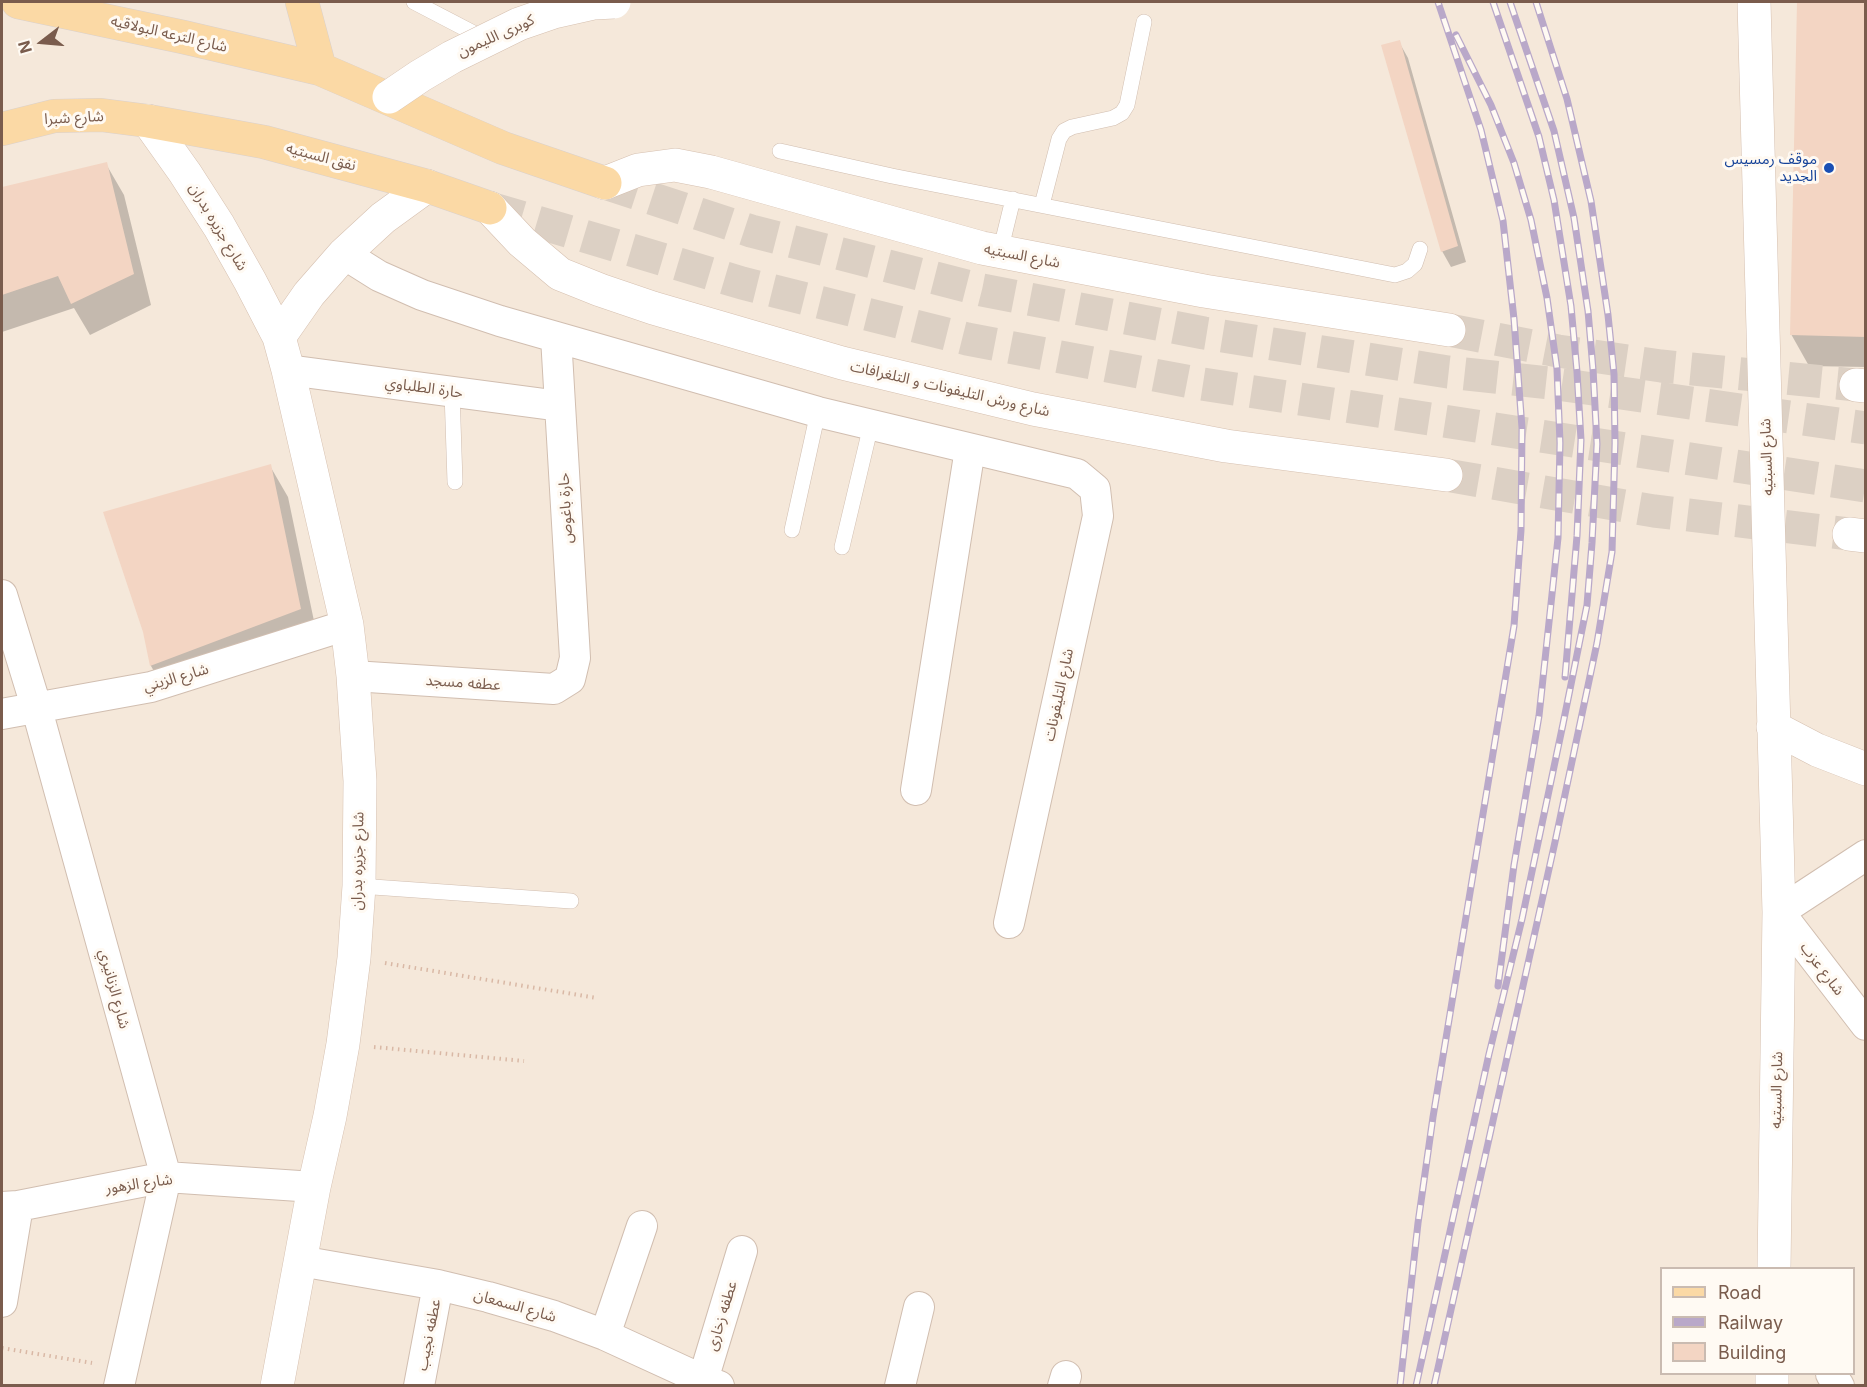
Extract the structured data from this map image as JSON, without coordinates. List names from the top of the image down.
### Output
{
  "streets": {
    "main road": ["شارع الترعه البولاقيه", "شارع شبرا", "نفق السبتيه"],
    "street": [
      "كوبرى الليمون",
      "شارع جزيره بدران",
      "شارع السبتيه",
      "حارة الطلباوي",
      "شارع ورش التليفونات و التلغرافات",
      "حارة باغوص",
      "شارع الزيني",
      "عطفه مسجد",
      "شارع التليفونات",
      "شارع عزب",
      "شارع الزنانيري",
      "شارع الزهور",
      "شارع السمعان",
      "عطفه زخارى",
      "عطفه نجيب"
    ]
  },
  "crossings": [
    ["شارع شبرا", "نفق السبتيه"],
    ["شارع شبرا", "شارع جزيره بدران"],
    ["نفق السبتيه", "شارع جزيره بدران"],
    ["نفق السبتيه", "شارع ورش التليفونات و التلغرافات"],
    ["شارع جزيره بدران", "حارة الطلباوي"],
    ["شارع جزيره بدران", "شارع الزيني"],
    ["شارع جزيره بدران", "عطفه مسجد"],
    ["شارع جزيره بدران", "شارع الزهور"],
    ["شارع جزيره بدران", "شارع السمعان"],
    ["شارع السبتيه", "شارع عزب"],
    ["حارة الطلباوي", "حارة باغوص"],
    ["حارة باغوص", "عطفه مسجد"],
    ["شارع الزيني", "شارع الزنانيري"],
    ["شارع الزنانيري", "شارع الزهور"],
    ["شارع السمعان", "عطفه زخارى"],
    ["شارع السمعان", "عطفه نجيب"]
  ],
  "places": ["موقف رمسيس الجديد"],
  "legend": ["Road", "Railway", "Building"],
  "north": "left"
}
